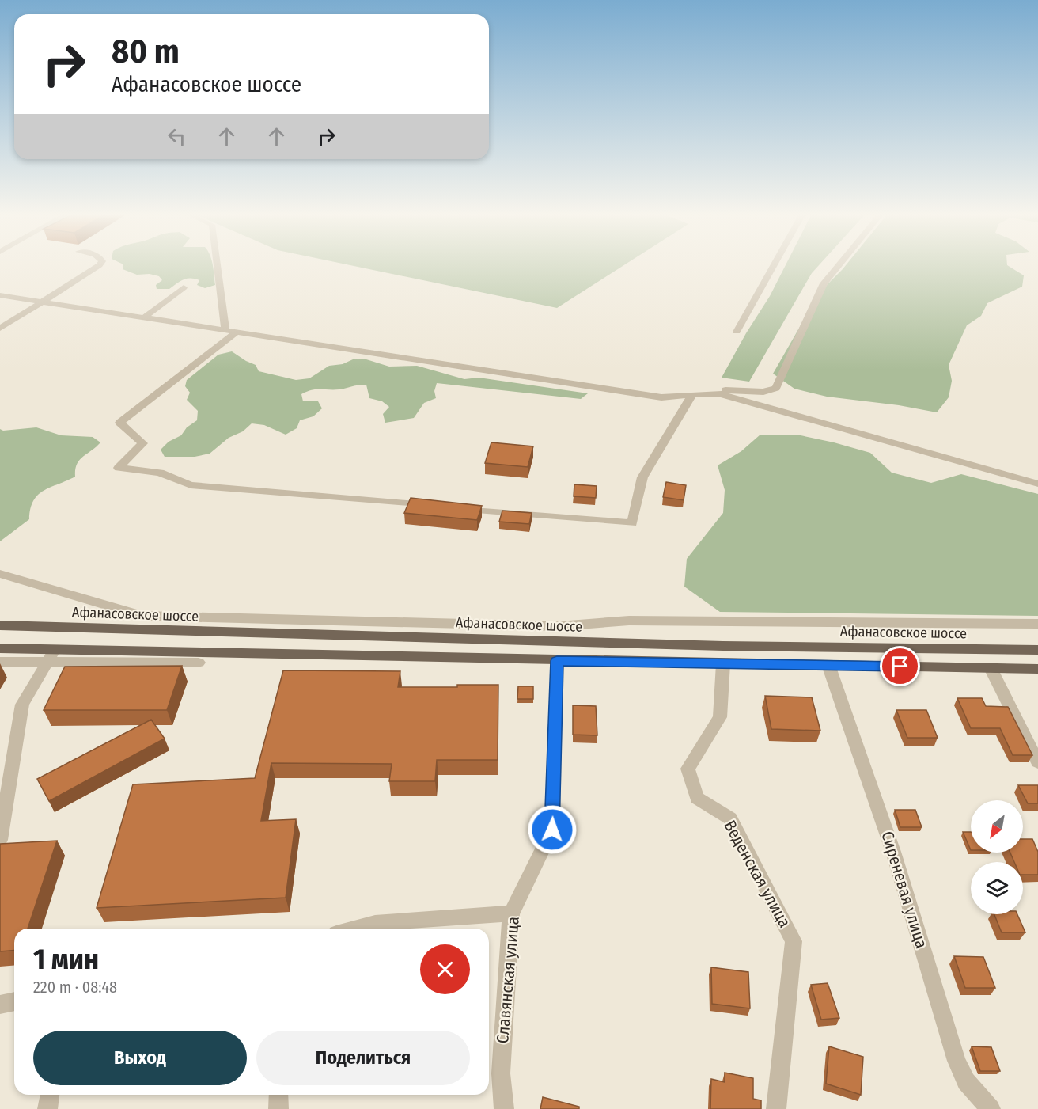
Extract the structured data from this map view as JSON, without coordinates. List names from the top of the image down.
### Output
{
  "streets": {
    "main road": ["Афанасовское шоссе"],
    "street": ["Веденская улица", "Сиреневая улица", "Славянская улица"]
  },
  "north": "bottom left",
  "page": {
    "turn": ["80 m", "Афанасовское шоссе"],
    "heading": ["1 мин", "220 m · 08:48"],
    "buttons": ["Выход", "Поделиться"]
  }
}
